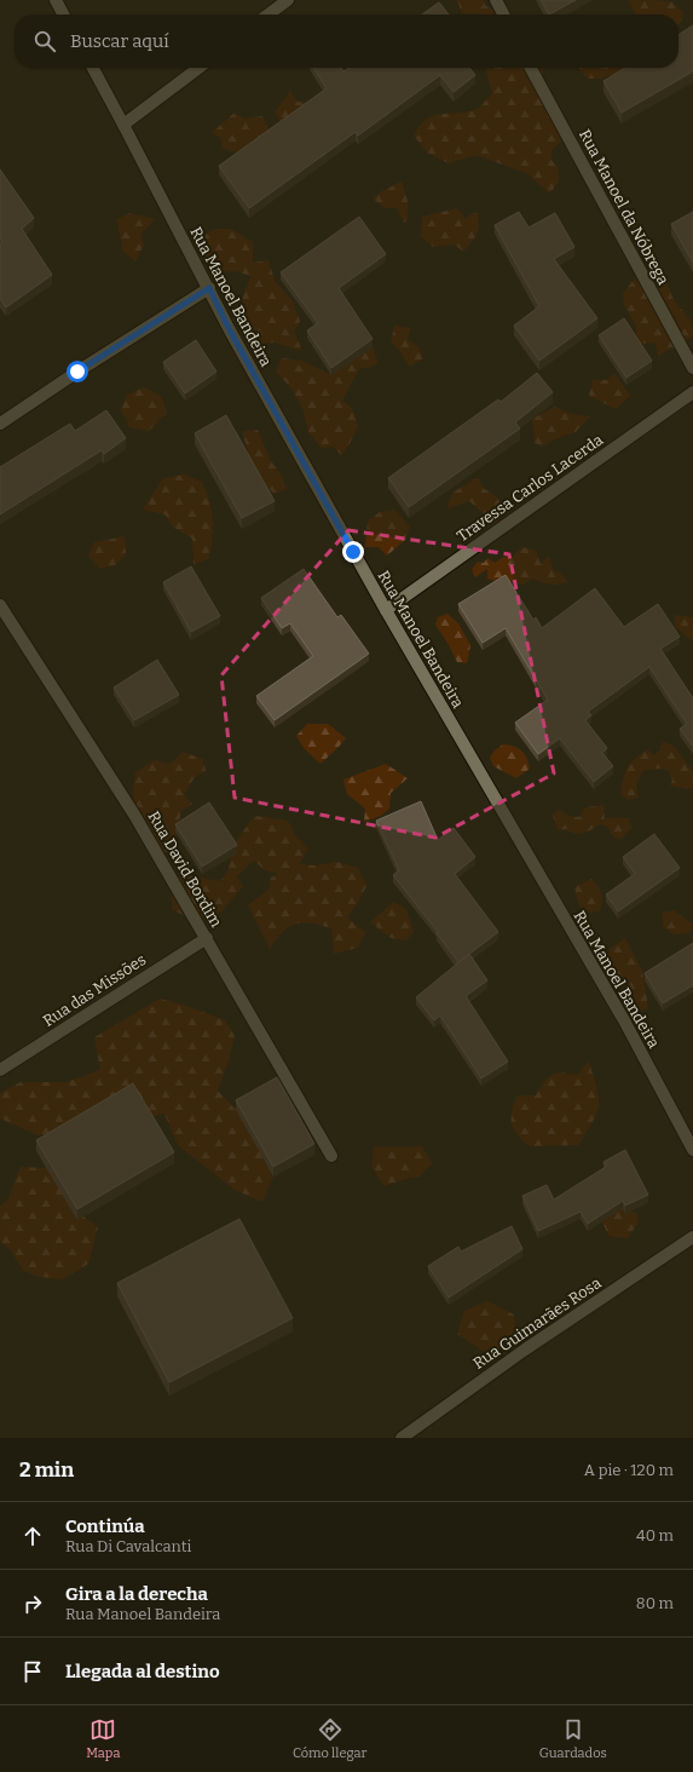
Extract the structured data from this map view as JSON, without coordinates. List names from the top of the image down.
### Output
{
  "streets": {
    "street": [
      "Rua Manoel da Nóbrega",
      "Rua Manoel Bandeira",
      "Travessa Carlos Lacerda",
      "Rua David Bordim",
      "Rua das Missões",
      "Rua Guimarães Rosa"
    ]
  },
  "crossings": [
    ["Rua Manoel Bandeira", "Travessa Carlos Lacerda"],
    ["Rua David Bordim", "Rua das Missões"]
  ],
  "page": {
    "search": "Buscar aquí",
    "heading": ["2 min", "A pie · 120 m"],
    "list": [
      ["Continúa", "Rua Di Cavalcanti", "40 m"],
      ["Gira a la derecha", "Rua Manoel Bandeira", "80 m"],
      "Llegada al destino"
    ],
    "nav": ["Mapa", "Cómo llegar", "Guardados"]
  }
}
